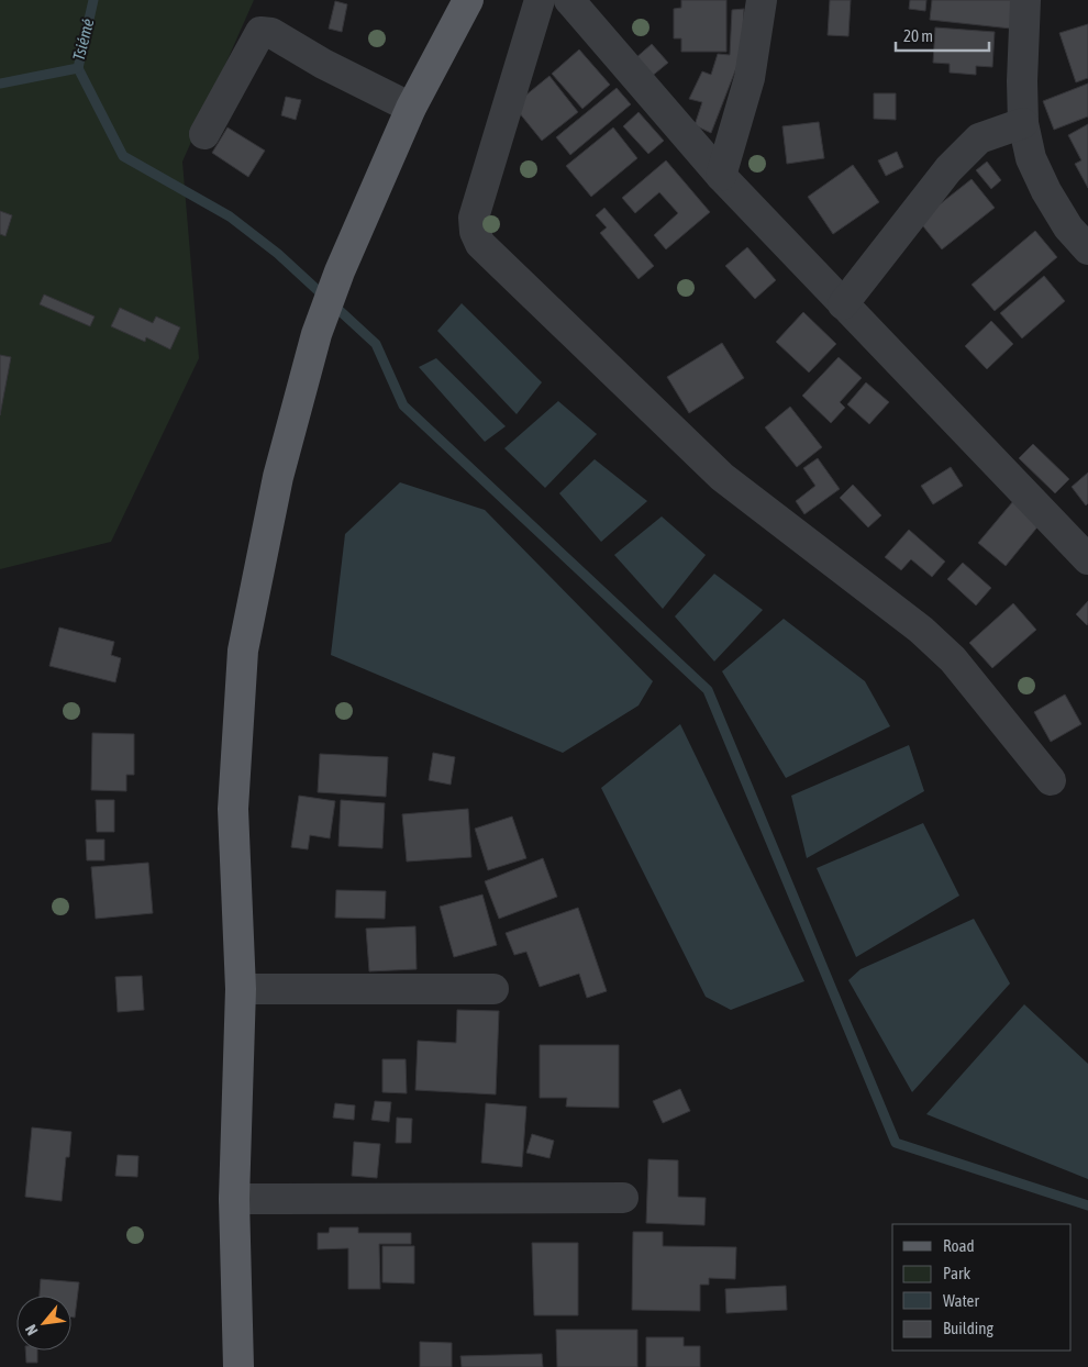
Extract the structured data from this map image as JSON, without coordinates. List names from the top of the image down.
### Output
{
  "water": ["Tsiémé"],
  "legend": [
    "Road",
    "Park",
    "Water",
    "Building"
  ],
  "scale_bar": "20 m",
  "north": "bottom left"
}
